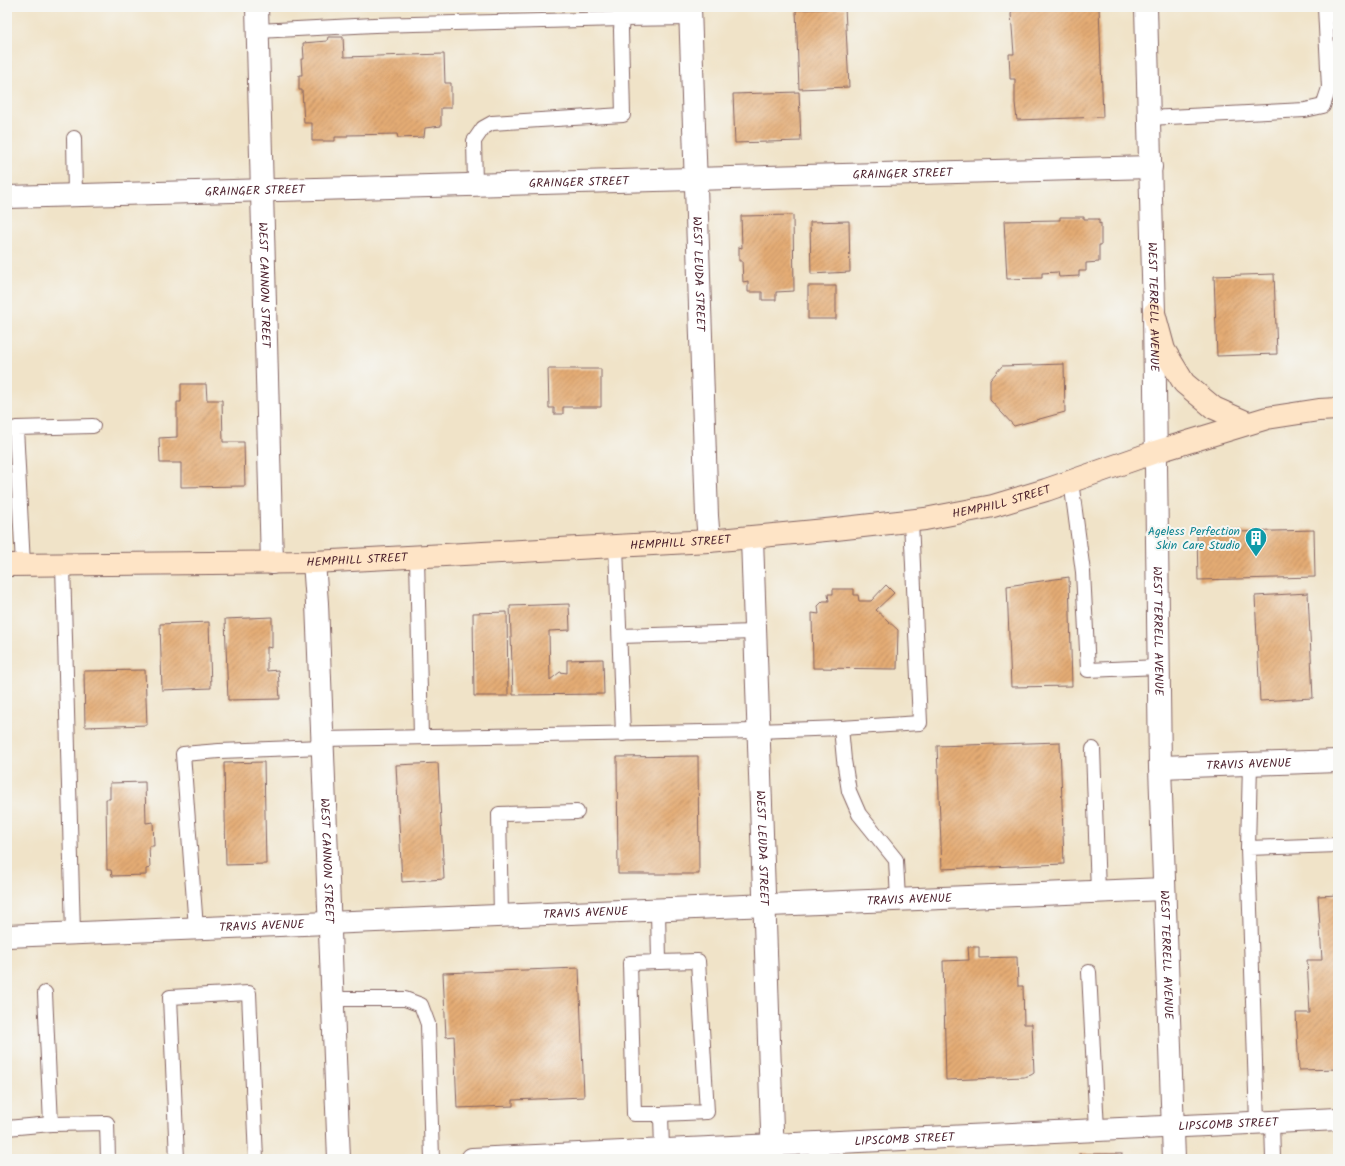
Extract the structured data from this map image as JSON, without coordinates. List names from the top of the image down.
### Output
{
  "streets": {
    "main road": ["HEMPHILL STREET"],
    "street": [
      "GRAINGER STREET",
      "WEST LEUDA STREET",
      "WEST CANNON STREET",
      "WEST TERRELL AVENUE",
      "TRAVIS AVENUE",
      "LIPSCOMB STREET"
    ]
  },
  "crossings": [
    ["GRAINGER STREET", "WEST LEUDA STREET"],
    ["GRAINGER STREET", "WEST CANNON STREET"],
    ["GRAINGER STREET", "WEST TERRELL AVENUE"],
    ["WEST LEUDA STREET", "HEMPHILL STREET"],
    ["WEST LEUDA STREET", "TRAVIS AVENUE"],
    ["WEST LEUDA STREET", "LIPSCOMB STREET"],
    ["WEST CANNON STREET", "HEMPHILL STREET"],
    ["WEST CANNON STREET", "TRAVIS AVENUE"],
    ["WEST TERRELL AVENUE", "HEMPHILL STREET"],
    ["WEST TERRELL AVENUE", "TRAVIS AVENUE"],
    ["WEST TERRELL AVENUE", "LIPSCOMB STREET"]
  ],
  "places": {
    "building": ["Ageless Perfection Skin Care Studio"]
  }
}
